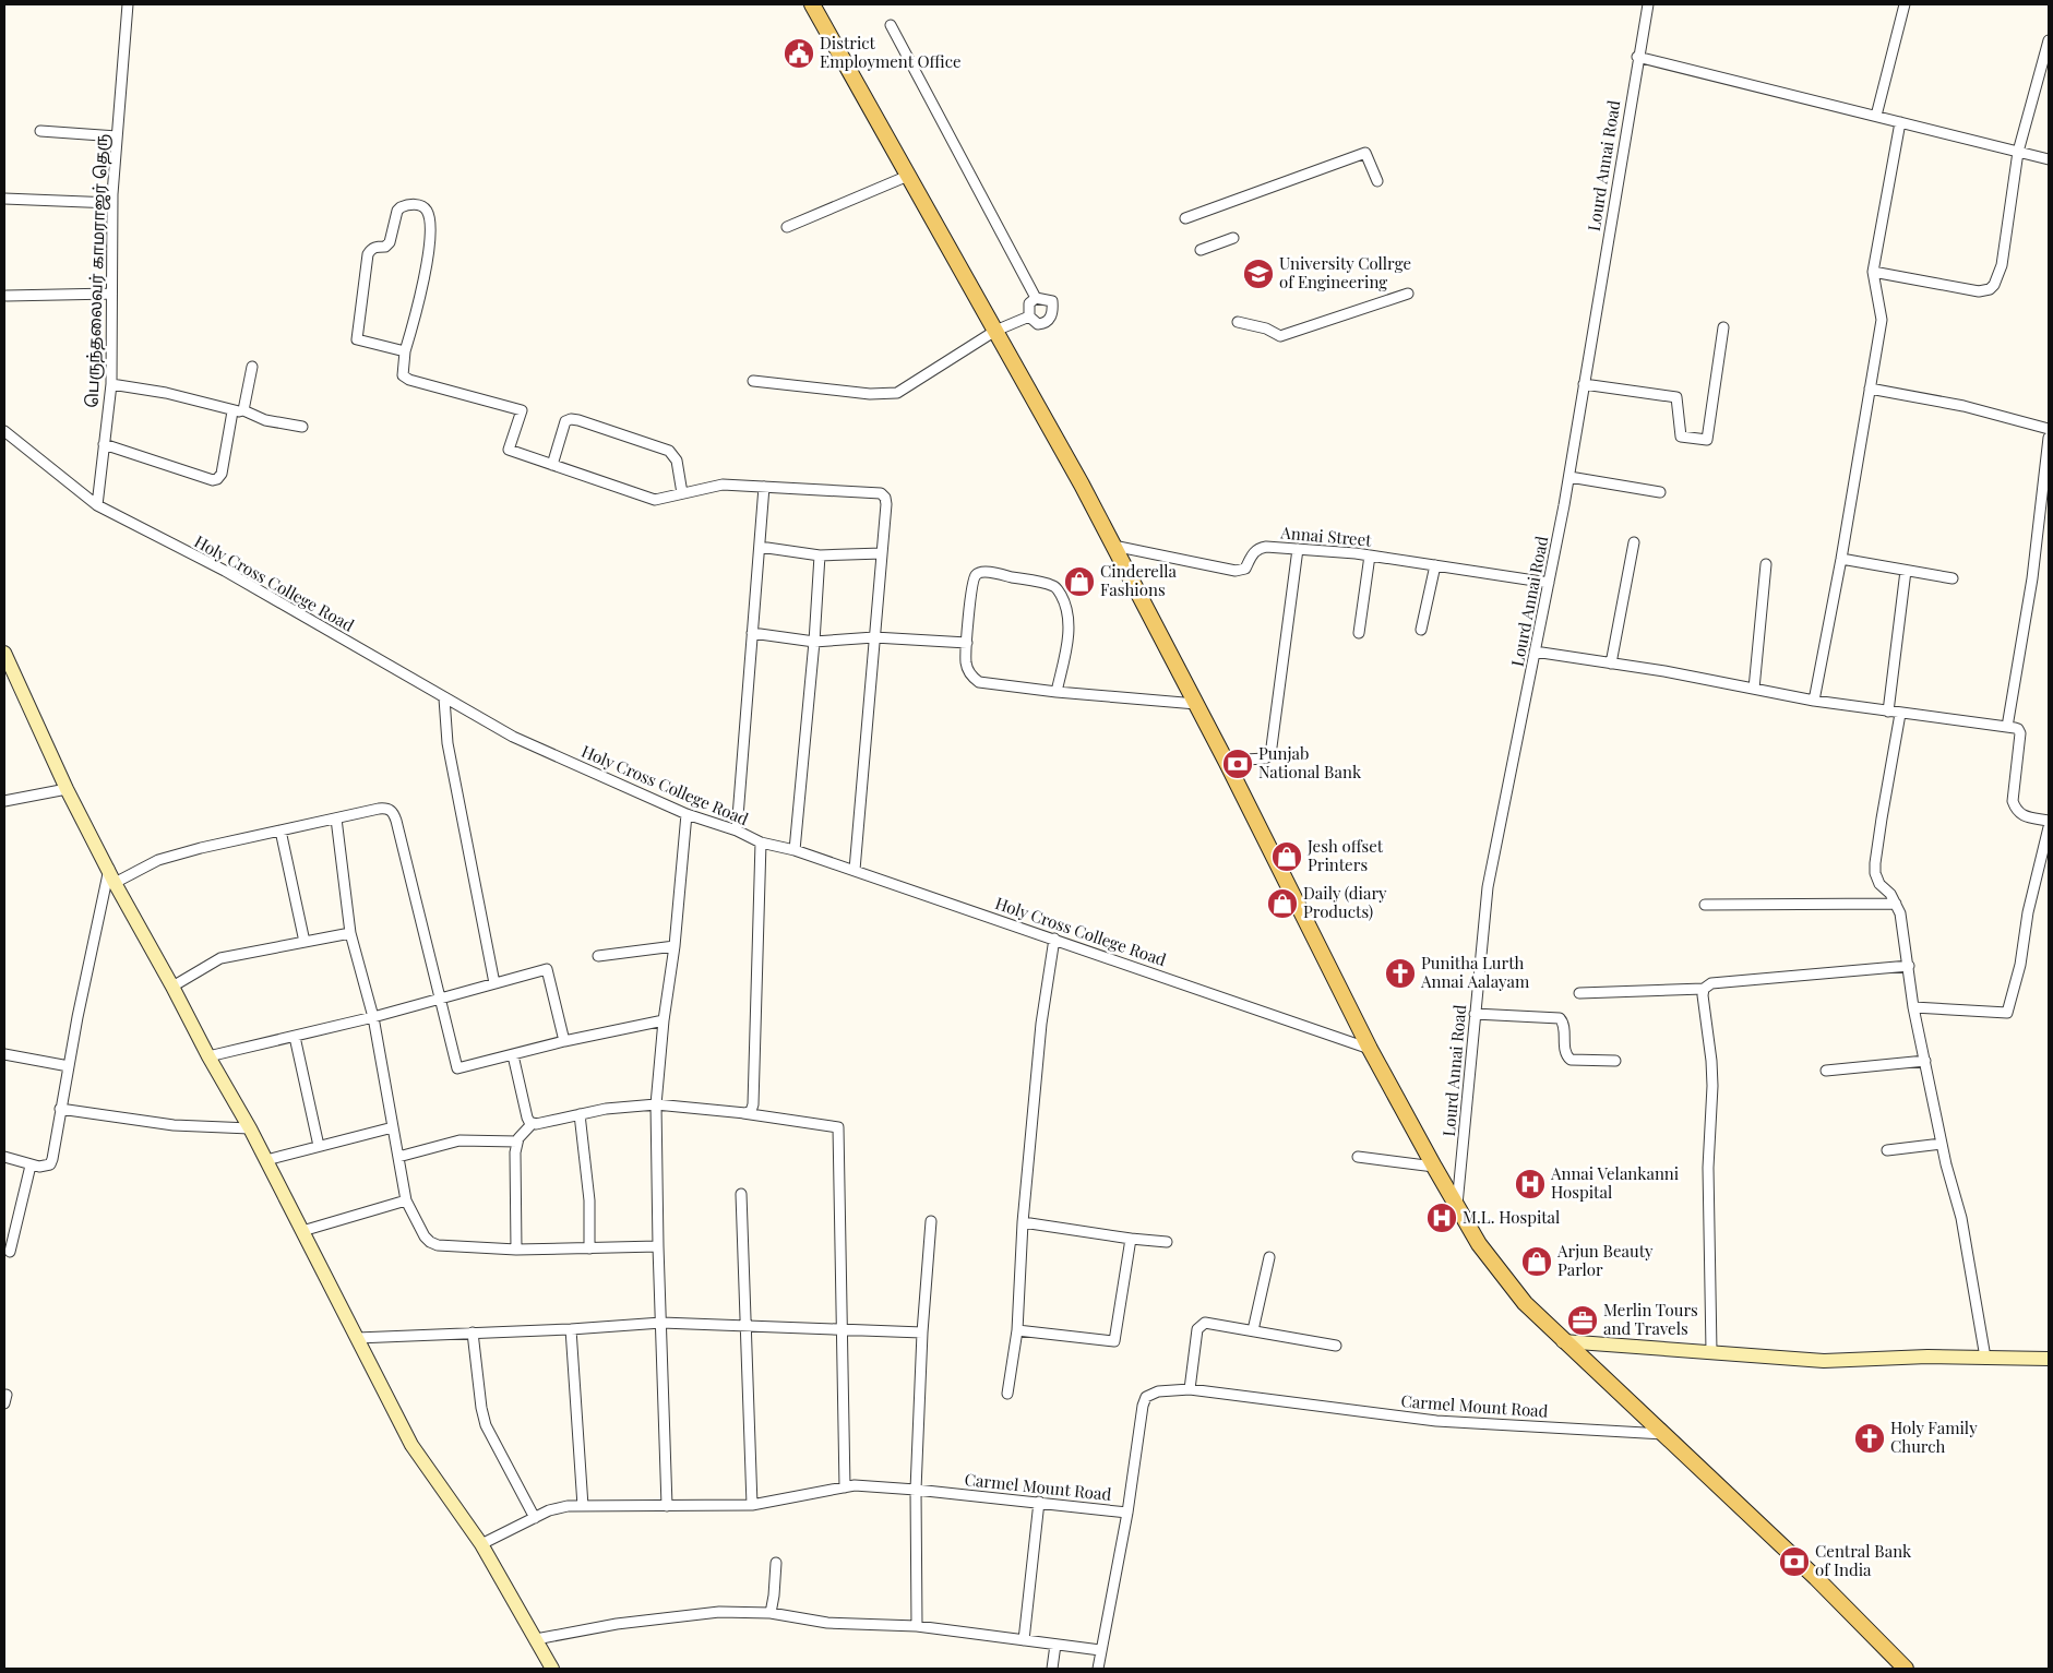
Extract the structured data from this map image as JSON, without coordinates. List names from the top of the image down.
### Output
{
  "streets": {
    "street": [
      "Lourd Annai Road",
      "பெருந்தலைவர் காமராஜர் தெரு",
      "Annai Street",
      "Holy Cross College Road",
      "Carmel Mount Road"
    ]
  },
  "crossings": [
    ["Lourd Annai Road", "Annai Street"],
    ["பெருந்தலைவர் காமராஜர் தெரு", "Holy Cross College Road"]
  ],
  "places": {
    "public building": ["District Employment Office"],
    "school or university": ["University Collrge of Engineering"],
    "shop": [
      "Cinderella Fashions",
      "Jesh offset Printers",
      "Daily (diary Products)",
      "Arjun Beauty Parlor"
    ],
    "bank": ["Punjab National Bank", "Central Bank of India"],
    "church": ["Punitha Lurth Annai Aalayam", "Holy Family Church"],
    "hospital": ["Annai Velankanni Hospital", "M.L. Hospital"],
    "office": ["Merlin Tours and Travels"]
  }
}
